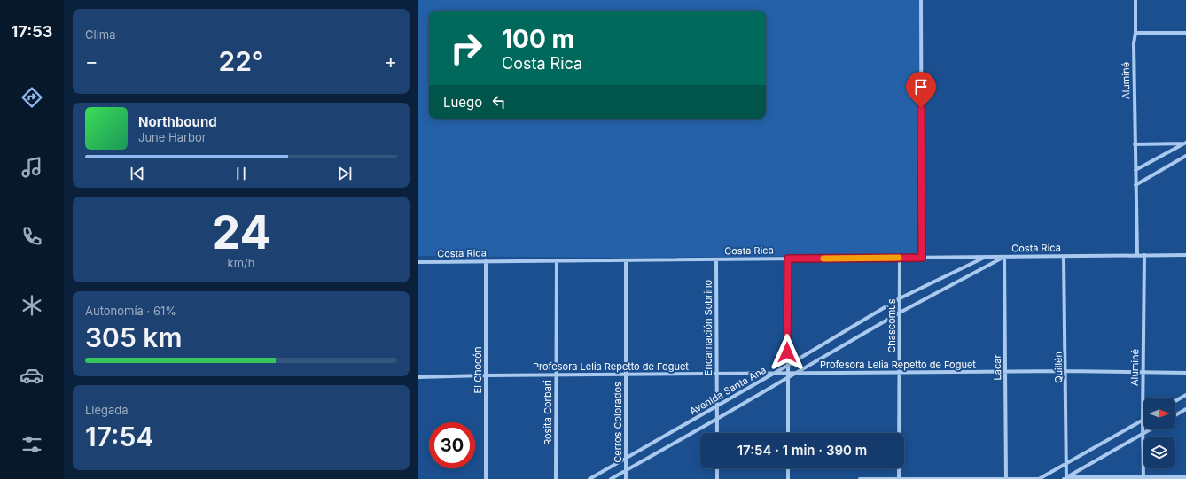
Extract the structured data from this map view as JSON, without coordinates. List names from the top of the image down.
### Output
{
  "streets": {
    "street": [
      "Aluminé",
      "Costa Rica",
      "Chascomús",
      "Encarnación Sobrino",
      "Profesora Lelia Repetto de Foguet",
      "Lacar",
      "Quillén",
      "El Chocón",
      "Avenida Santa Ana",
      "Rosita Corbari",
      "Cerros Colorados"
    ]
  },
  "crossings": [
    ["Aluminé", "Costa Rica"],
    ["Aluminé", "Profesora Lelia Repetto de Foguet"],
    ["Costa Rica", "Chascomús"],
    ["Costa Rica", "Encarnación Sobrino"],
    ["Costa Rica", "Lacar"],
    ["Costa Rica", "Quillén"],
    ["Costa Rica", "El Chocón"],
    ["Costa Rica", "Avenida Santa Ana"],
    ["Costa Rica", "Rosita Corbari"],
    ["Costa Rica", "Cerros Colorados"],
    ["Chascomús", "Profesora Lelia Repetto de Foguet"],
    ["Chascomús", "Avenida Santa Ana"],
    ["Encarnación Sobrino", "Profesora Lelia Repetto de Foguet"],
    ["Encarnación Sobrino", "Avenida Santa Ana"],
    ["Profesora Lelia Repetto de Foguet", "Lacar"],
    ["Profesora Lelia Repetto de Foguet", "Quillén"],
    ["Profesora Lelia Repetto de Foguet", "El Chocón"],
    ["Profesora Lelia Repetto de Foguet", "Avenida Santa Ana"],
    ["Profesora Lelia Repetto de Foguet", "Rosita Corbari"],
    ["Profesora Lelia Repetto de Foguet", "Cerros Colorados"],
    ["Avenida Santa Ana", "Cerros Colorados"]
  ],
  "north": "right",
  "page": {
    "tabs": "17:53",
    "tile": [
      "Clima",
      ["24", "km/h"],
      ["Autonomía · 61%", "305 km"],
      ["Llegada", "17:54"]
    ],
    "turn": ["100 m", "Costa Rica"],
    "heat": ["−", "22°", "+"],
    "then": "Luego",
    "song": ["Northbound", "June Harbor"],
    "limit": "30",
    "trip": "17:54 · 1 min · 390 m"
  }
}
